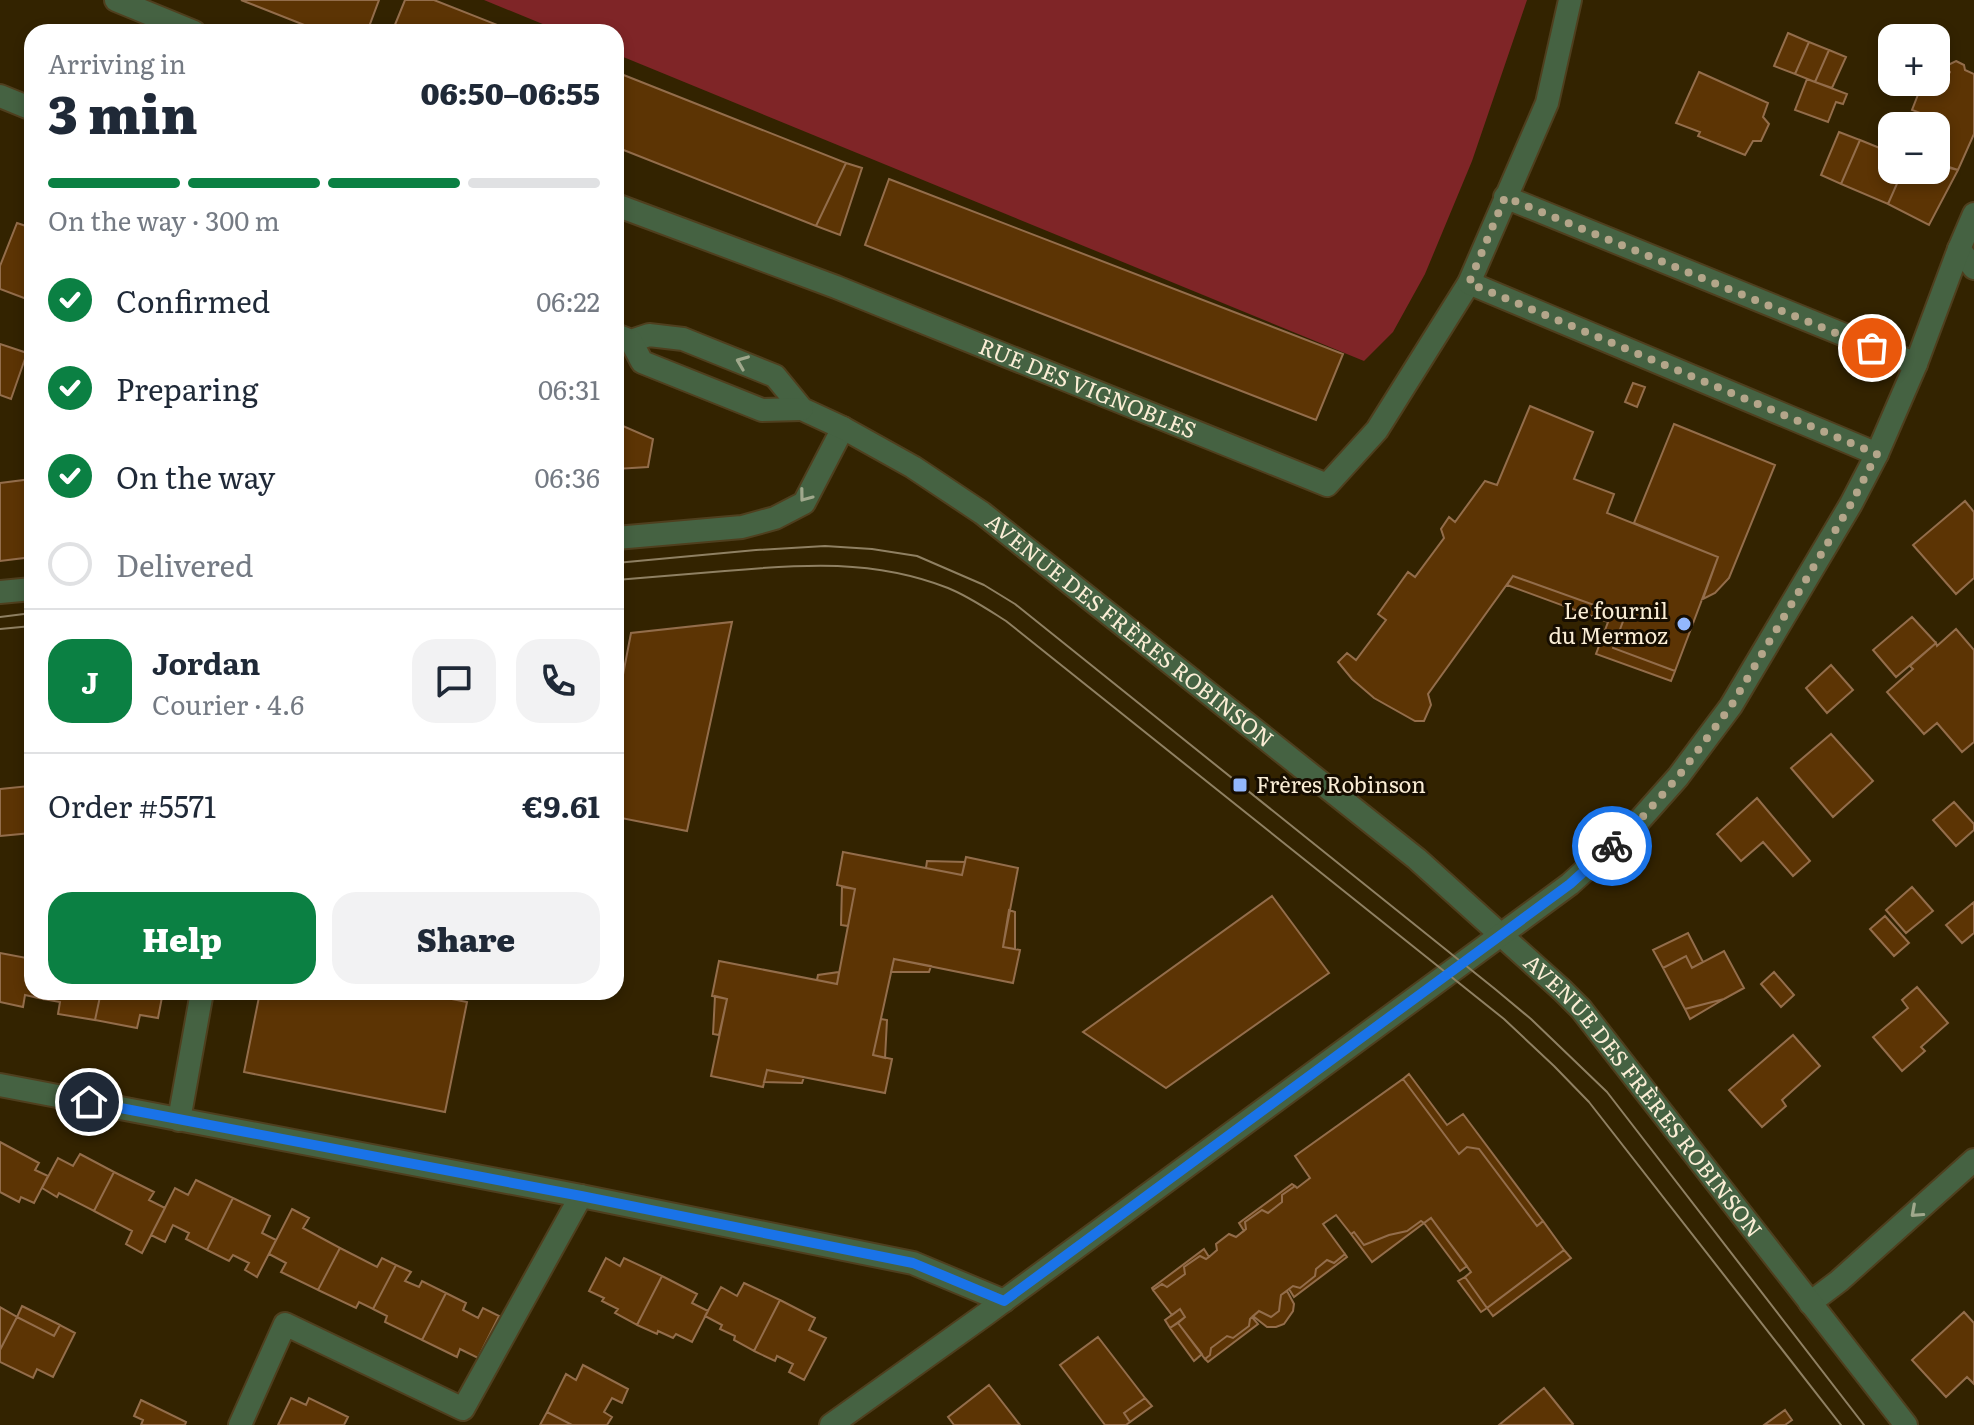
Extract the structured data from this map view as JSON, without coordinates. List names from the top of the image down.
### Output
{
  "streets": {
    "street": ["RUE DES VIGNOBLES", "AVENUE DES FRÈRES ROBINSON"]
  },
  "places": {
    "other": ["Le fournil du Mermoz"],
    "transit": ["Frères Robinson"]
  },
  "page": {
    "map_buttons": ["+", "−"],
    "heading": ["3 min", "Arriving in", "06:50–06:55"],
    "panel": [
      "Jordan",
      "Courier · 4.6",
      "Order #5571",
      "€9.61"
    ],
    "bar": "On the way · 300 m",
    "list": [
      ["Confirmed", "06:22"],
      ["Preparing", "06:31"],
      ["On the way", "06:36"],
      "Delivered"
    ],
    "round": "J",
    "buttons": ["Help", "Share"]
  }
}
